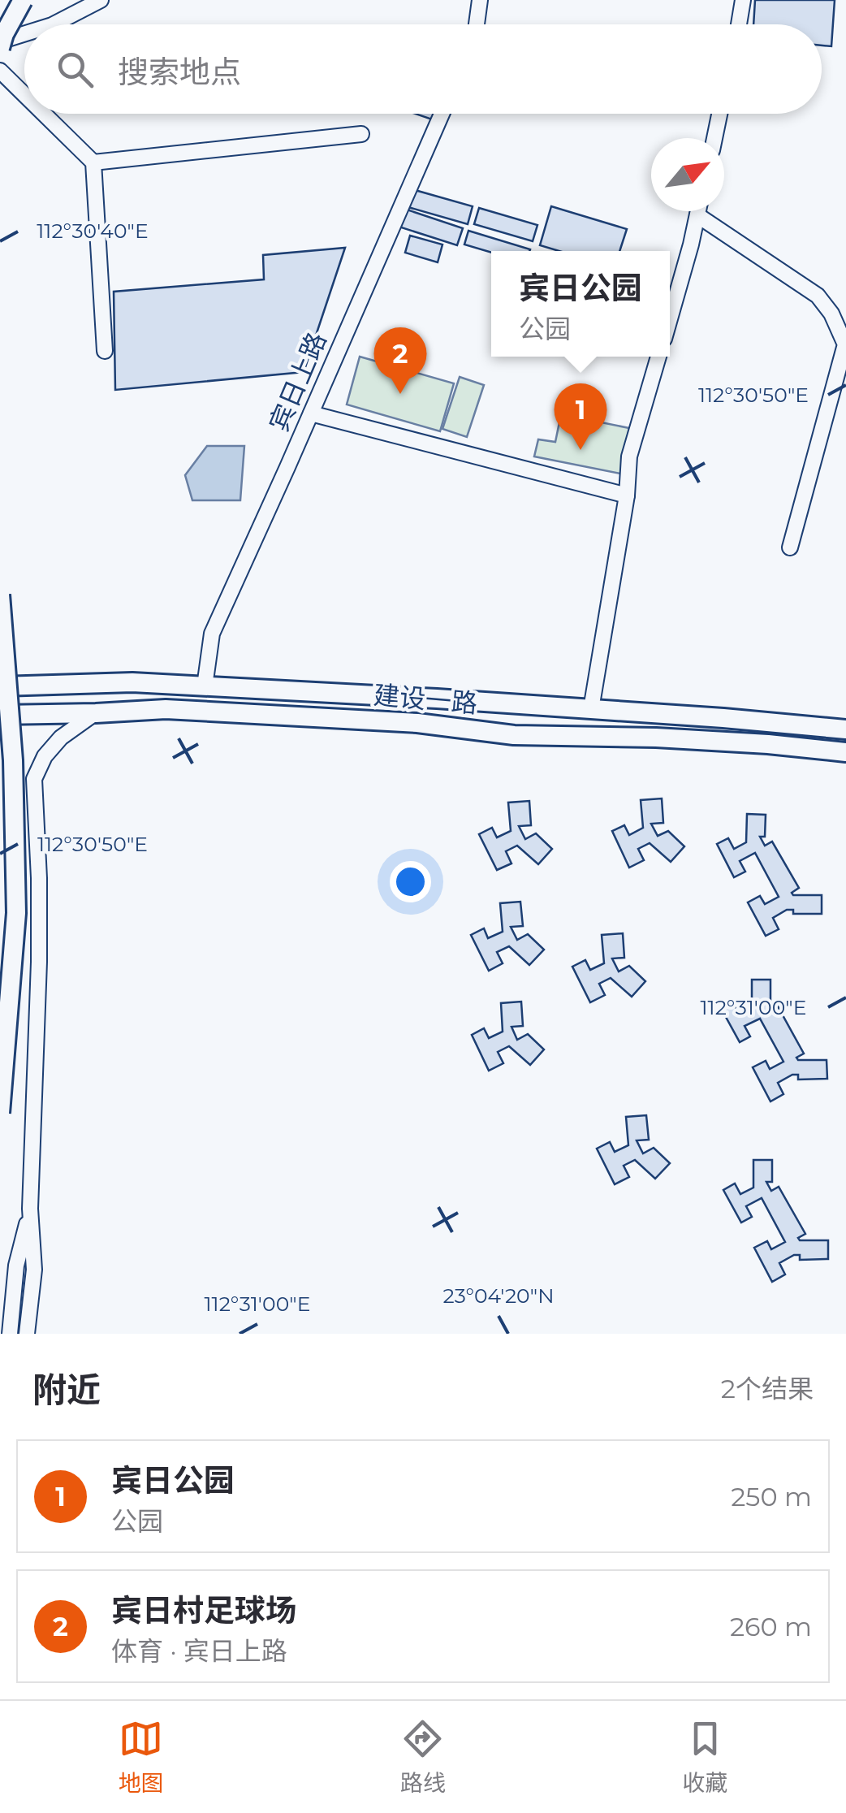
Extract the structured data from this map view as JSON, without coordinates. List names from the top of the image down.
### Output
{
  "streets": {
    "main road": ["建设一路"],
    "street": ["宾日上路"]
  },
  "crossings": [
    ["宾日上路", "建设一路"]
  ],
  "north": "top right",
  "page": {
    "search": "搜索地点",
    "popup": ["宾日公园", "公园"],
    "pins": ["2", "1"],
    "heading": ["附近", "2个结果"],
    "list": [
      {
        "mark": "1",
        "name": "宾日公园",
        "note": "公园",
        "value": "250 m"
      },
      {
        "mark": "2",
        "name": "宾日村足球场",
        "note": "体育 · 宾日上路",
        "value": "260 m"
      }
    ],
    "nav": ["地图", "路线", "收藏"]
  },
  "coordinates": [
    "112°30'40\"E",
    "112°30'50\"E",
    "112°31'00\"E",
    "23°04'20\"N"
  ]
}
